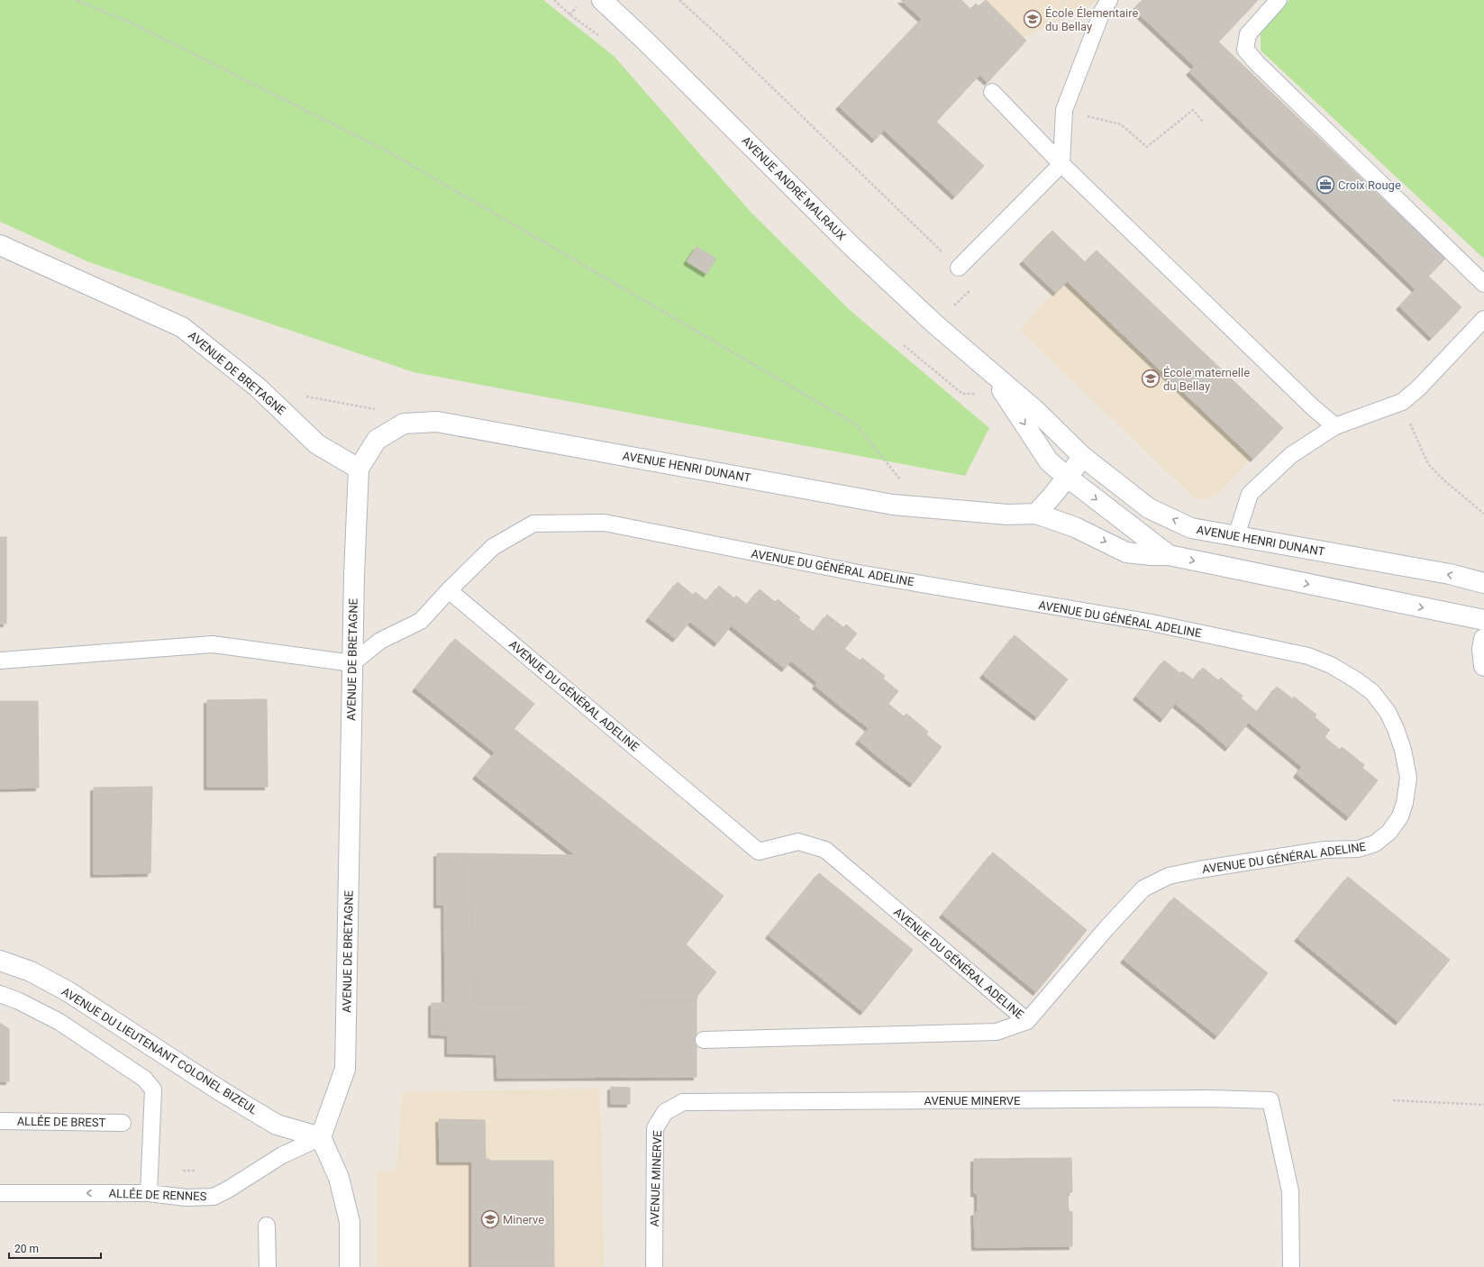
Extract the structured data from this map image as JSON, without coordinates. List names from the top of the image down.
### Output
{
  "streets": {
    "street": [
      "AVENUE ANDRÉ MALRAUX",
      "AVENUE DE BRETAGNE",
      "AVENUE HENRI DUNANT",
      "AVENUE DU LIEUTENANT COLONEL BIZEUL"
    ],
    "lane": [
      "AVENUE DU GÉNÉRAL ADELINE",
      "AVENUE MINERVE",
      "ALLÉE DE BREST",
      "ALLÉE DE RENNES"
    ]
  },
  "crossings": [
    ["AVENUE ANDRÉ MALRAUX", "AVENUE HENRI DUNANT"],
    ["AVENUE DE BRETAGNE", "AVENUE HENRI DUNANT"],
    ["AVENUE DE BRETAGNE", "AVENUE DU GÉNÉRAL ADELINE"],
    ["AVENUE DE BRETAGNE", "AVENUE DU LIEUTENANT COLONEL BIZEUL"],
    ["AVENUE DE BRETAGNE", "ALLÉE DE RENNES"],
    ["AVENUE DU LIEUTENANT COLONEL BIZEUL", "ALLÉE DE RENNES"]
  ],
  "one_way": ["ALLÉE DE RENNES"],
  "places": {
    "school or university": ["École Élementaire du Bellay", "École maternelle du Bellay", "Minerve"],
    "office": ["Croix Rouge"]
  },
  "scale_bar": "20 m"
}
